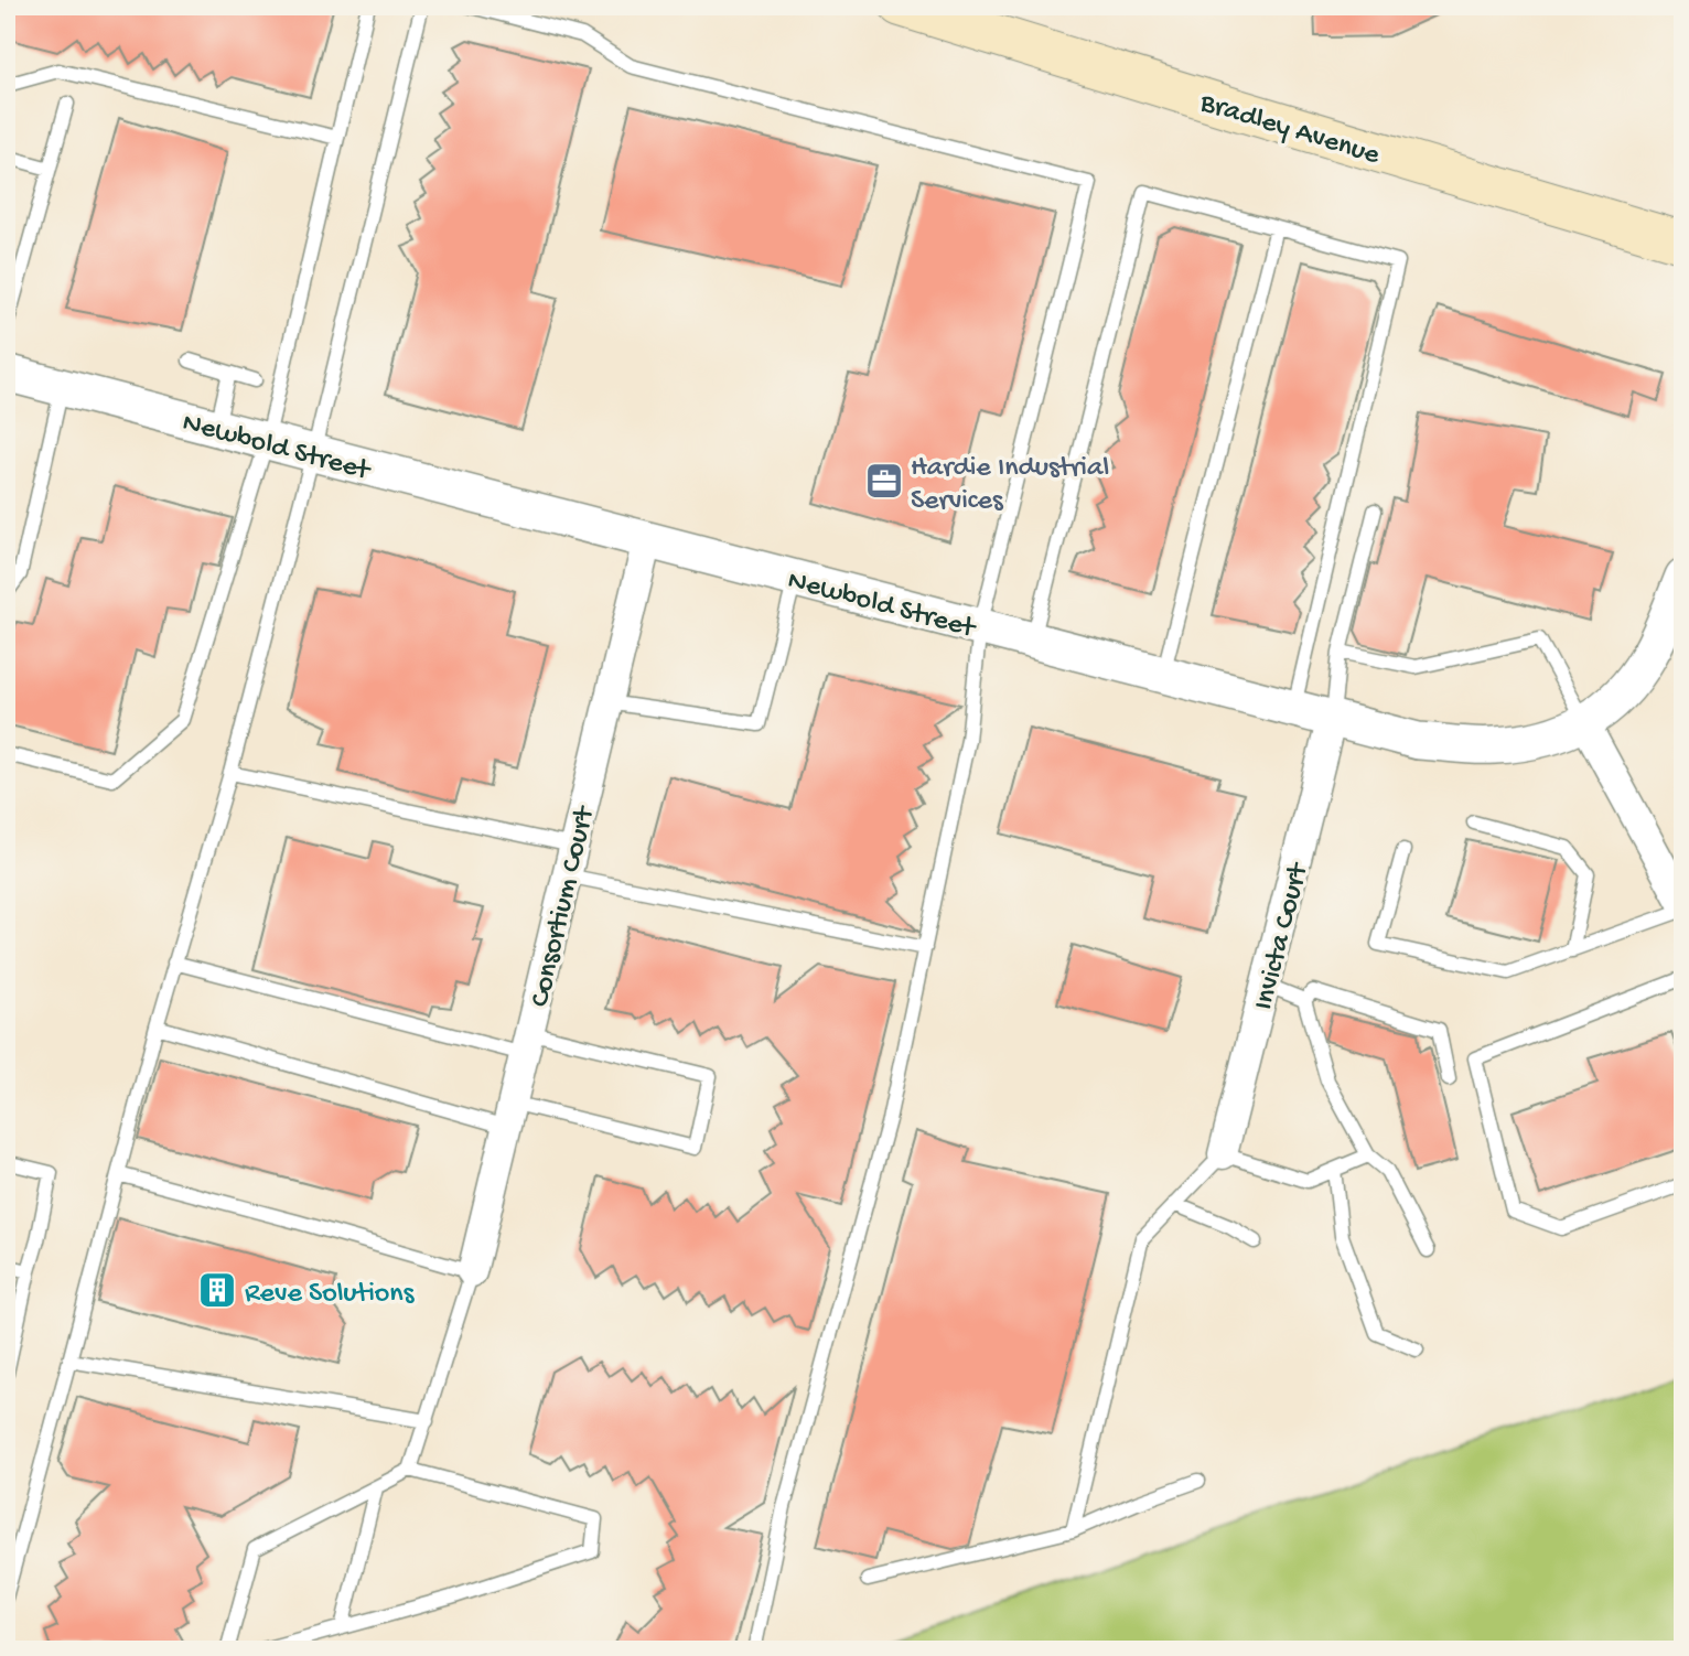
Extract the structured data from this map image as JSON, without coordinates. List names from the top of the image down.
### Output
{
  "streets": {
    "main road": ["Bradley Avenue"],
    "street": ["Newbold Street", "Consortium Court", "Invicta Court"]
  },
  "crossings": [
    ["Newbold Street", "Consortium Court"],
    ["Newbold Street", "Invicta Court"]
  ],
  "places": {
    "office": ["Hardie Industrial Services"],
    "building": ["Reve Solutions"]
  }
}
